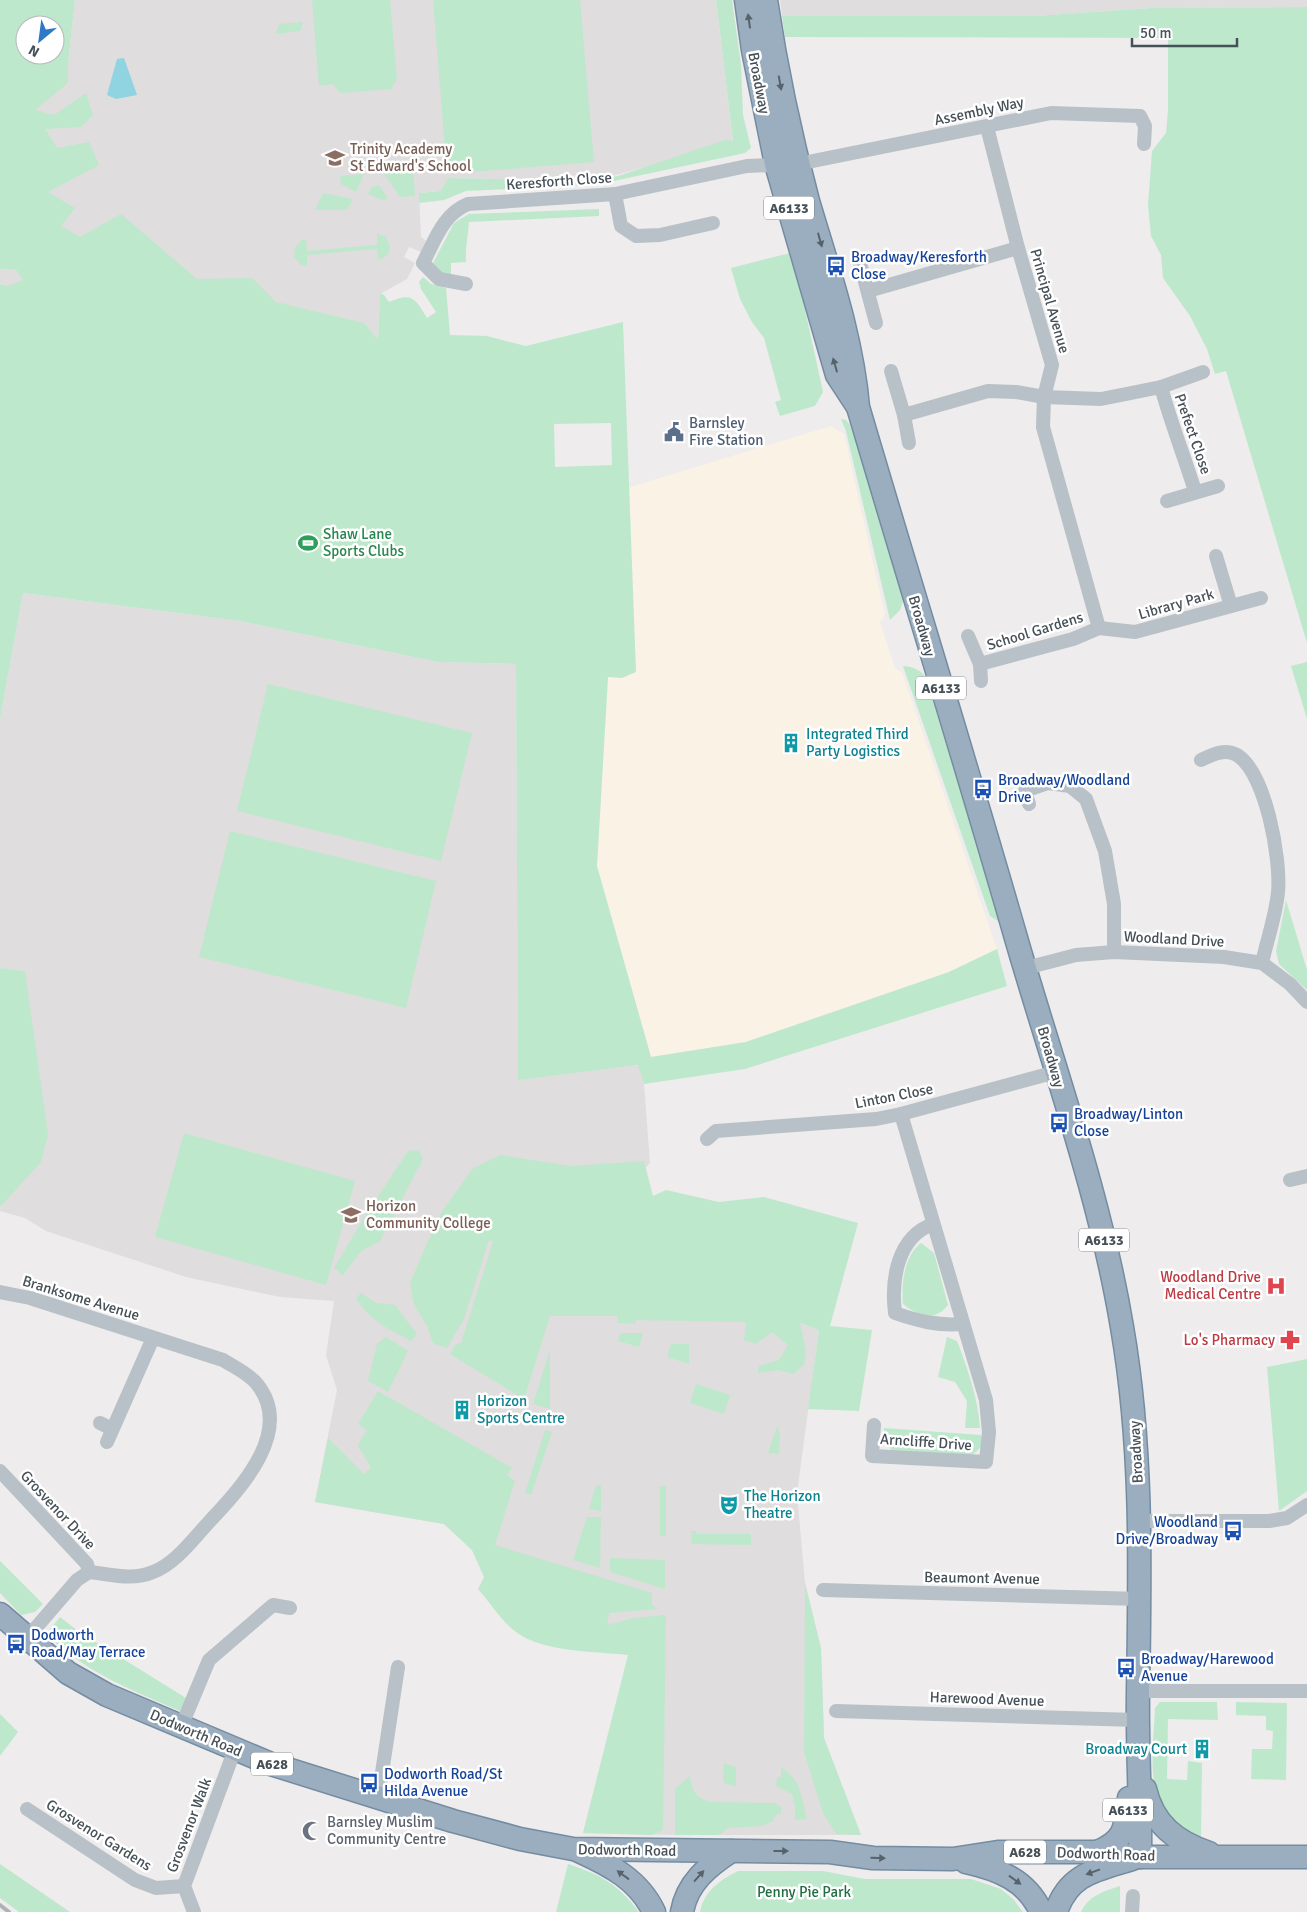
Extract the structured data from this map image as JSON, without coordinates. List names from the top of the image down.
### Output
{
  "streets": {
    "highway": [
      "Broadway",
      "A6133",
      "Dodworth Road",
      "A628"
    ],
    "street": [
      "Assembly Way",
      "Keresforth Close",
      "Principal Avenue",
      "Prefect Close",
      "Library Park",
      "School Gardens",
      "Woodland Drive",
      "Linton Close",
      "Branksome Avenue",
      "Arncliffe Drive",
      "Grosvenor Drive",
      "Beaumont Avenue",
      "Harewood Avenue",
      "Grosvenor Walk",
      "Grosvenor Gardens"
    ]
  },
  "crossings": [
    ["Broadway", "Assembly Way"],
    ["Broadway", "Keresforth Close"],
    ["Broadway", "A6133"],
    ["Broadway", "Woodland Drive"],
    ["Broadway", "Linton Close"],
    ["Broadway", "Beaumont Avenue"],
    ["Broadway", "Harewood Avenue"],
    ["Broadway", "Dodworth Road"],
    ["Broadway", "A628"],
    ["Assembly Way", "Principal Avenue"],
    ["A6133", "Dodworth Road"],
    ["Principal Avenue", "Library Park"],
    ["Principal Avenue", "School Gardens"],
    ["Library Park", "School Gardens"],
    ["Linton Close", "Arncliffe Drive"],
    ["Branksome Avenue", "Grosvenor Drive"],
    ["Grosvenor Drive", "Dodworth Road"],
    ["Dodworth Road", "A628"],
    ["Dodworth Road", "Grosvenor Walk"],
    ["Grosvenor Walk", "Grosvenor Gardens"]
  ],
  "parks": ["Penny Pie Park"],
  "places": {
    "school or university": ["Trinity Academy St Edward's School", "Horizon Community College"],
    "bus stop": [
      "Broadway/Keresforth Close",
      "Broadway/Woodland Drive",
      "Broadway/Linton Close",
      "Woodland Drive/Broadway",
      "Dodworth Road/May Terrace",
      "Broadway/Harewood Avenue",
      "Dodworth Road/St Hilda Avenue"
    ],
    "public building": ["Barnsley Fire Station"],
    "sports": ["Shaw Lane Sports Clubs"],
    "building": ["Integrated Third Party Logistics", "Horizon Sports Centre", "Broadway Court"],
    "hospital": ["Woodland Drive Medical Centre"],
    "pharmacy": ["Lo's Pharmacy"],
    "theatre": ["The Horizon Theatre"],
    "mosque": ["Barnsley Muslim Community Centre"]
  },
  "scale_bar": "50 m",
  "north": "bottom left"
}
